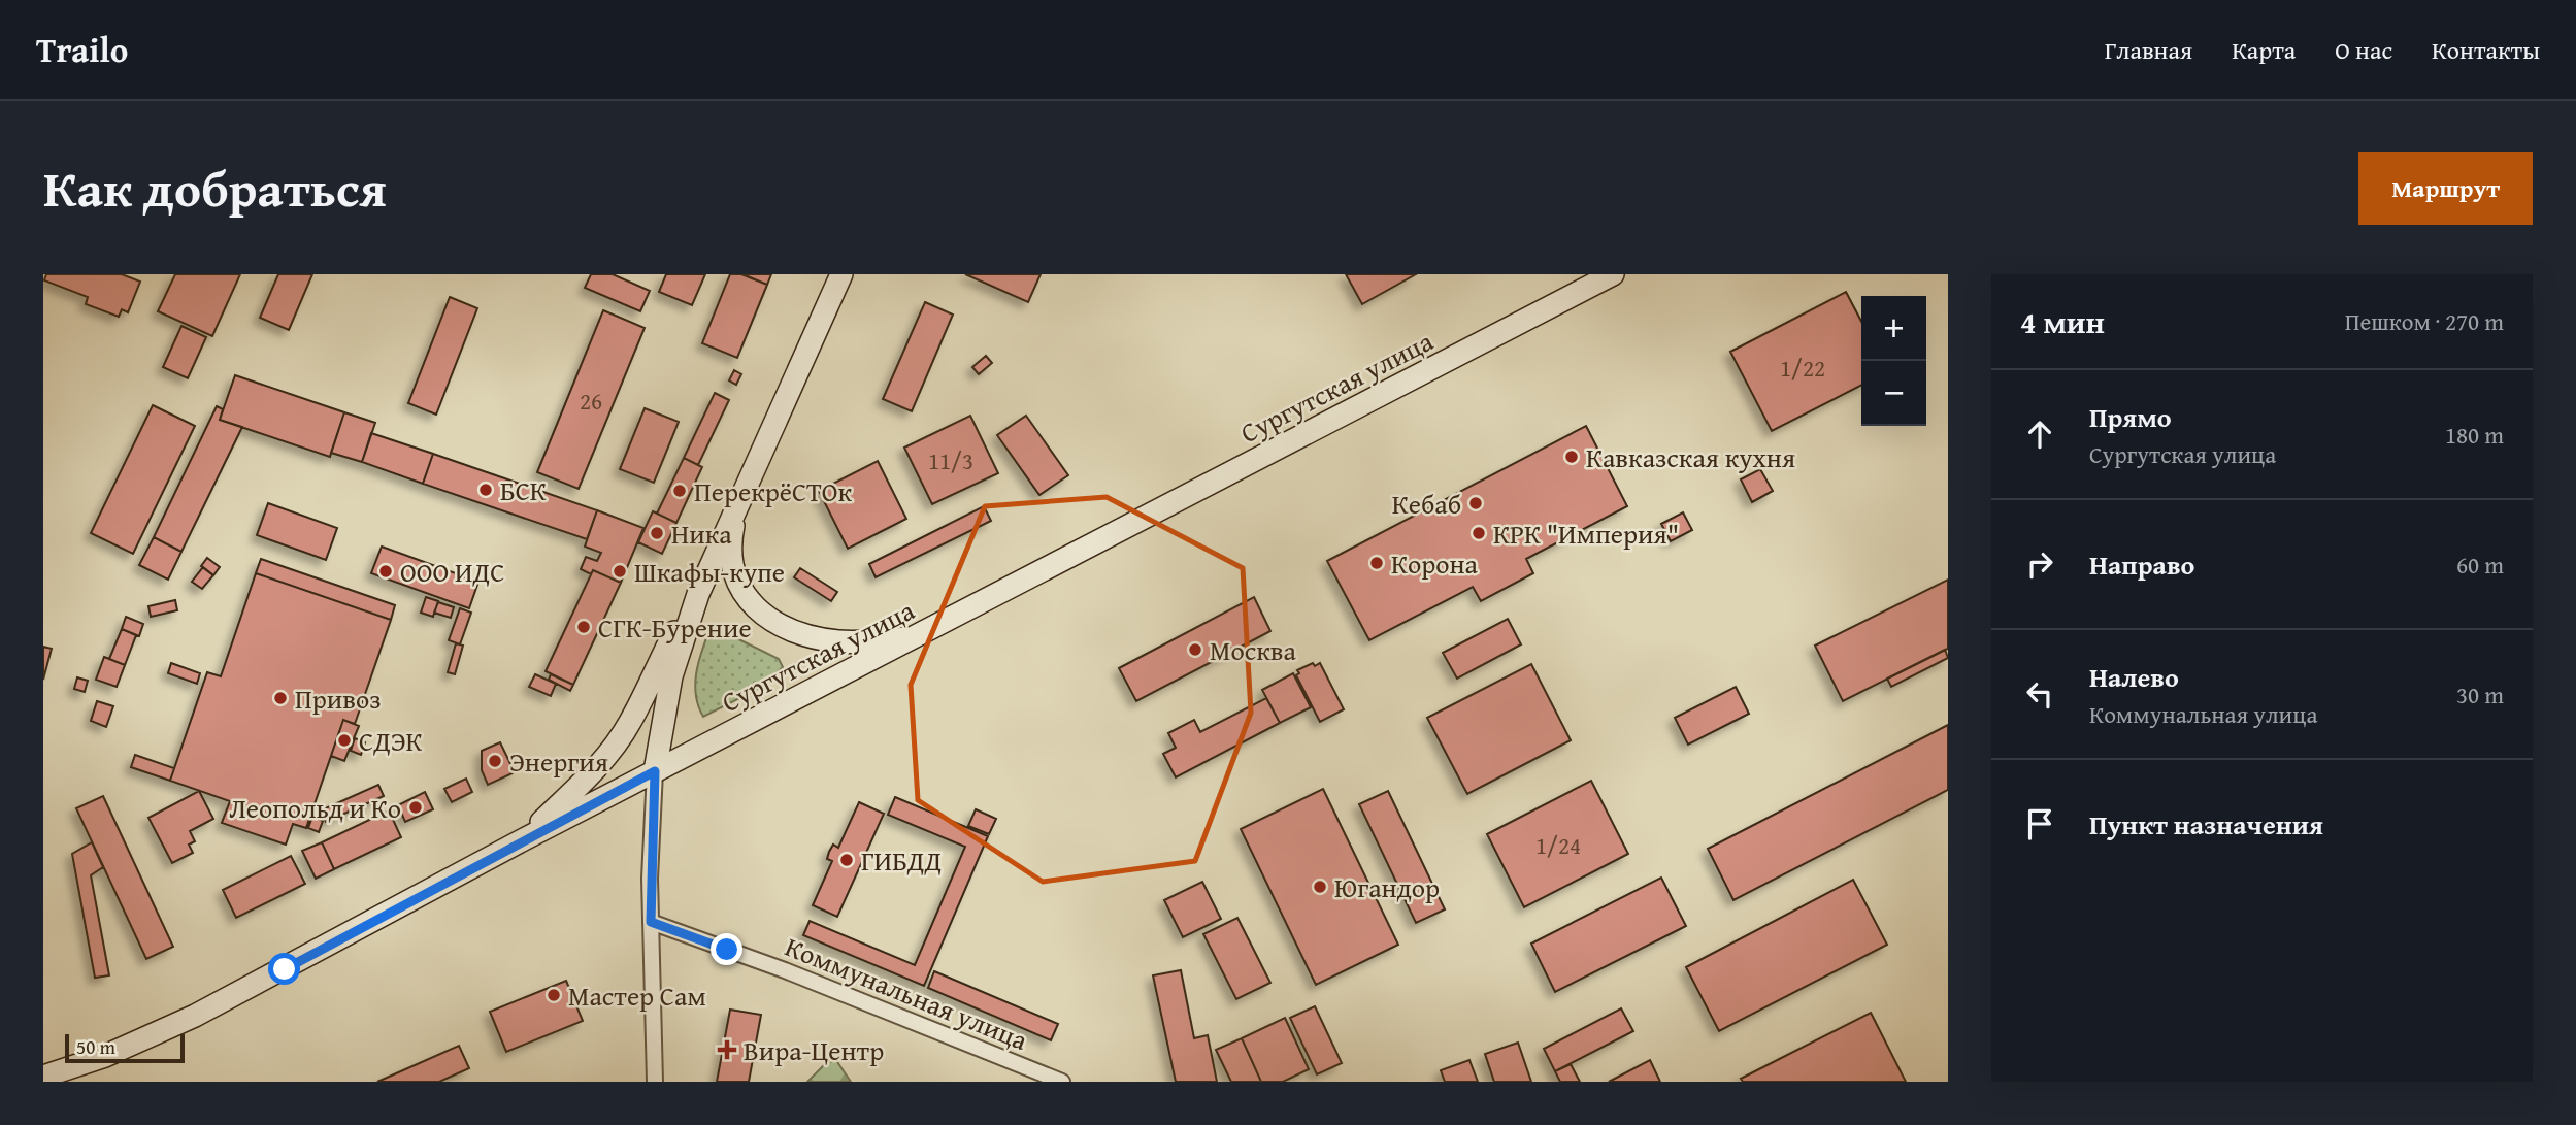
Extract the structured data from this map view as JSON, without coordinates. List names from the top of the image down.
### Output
{
  "streets": {
    "main road": ["Сургутская улица"],
    "street": ["Коммунальная улица"]
  },
  "places": {
    "other": [
      "Кавказская кухня",
      "БСК",
      "ПерекрёСТОк",
      "Кебаб",
      "Ника",
      "КРК \"Империя\"",
      "Корона",
      "ООО ИДС",
      "Шкафы-купе",
      "СГК-Бурение",
      "Москва",
      "Привоз",
      "СДЭК",
      "Энергия",
      "Леопольд и Ко",
      "ГИБДД",
      "Югандор",
      "Мастер Сам"
    ],
    "health": ["Вира-Центр"]
  },
  "house_numbers": [
    "1/22",
    "26",
    "11/3",
    "1/24"
  ],
  "scale_bar": "50 m",
  "page": {
    "header": "Trailo",
    "nav": [
      "Главная",
      "Карта",
      "О нас",
      "Контакты"
    ],
    "title": "Как добраться",
    "buttons": "Маршрут",
    "heading": ["4 мин", "Пешком · 270 m"],
    "map_buttons": ["+", "−"],
    "list": [
      ["Прямо", "Сургутская улица", "180 m"],
      ["Направо", "60 m"],
      ["Налево", "Коммунальная улица", "30 m"],
      "Пункт назначения"
    ],
    "scale": "50 m"
  }
}
